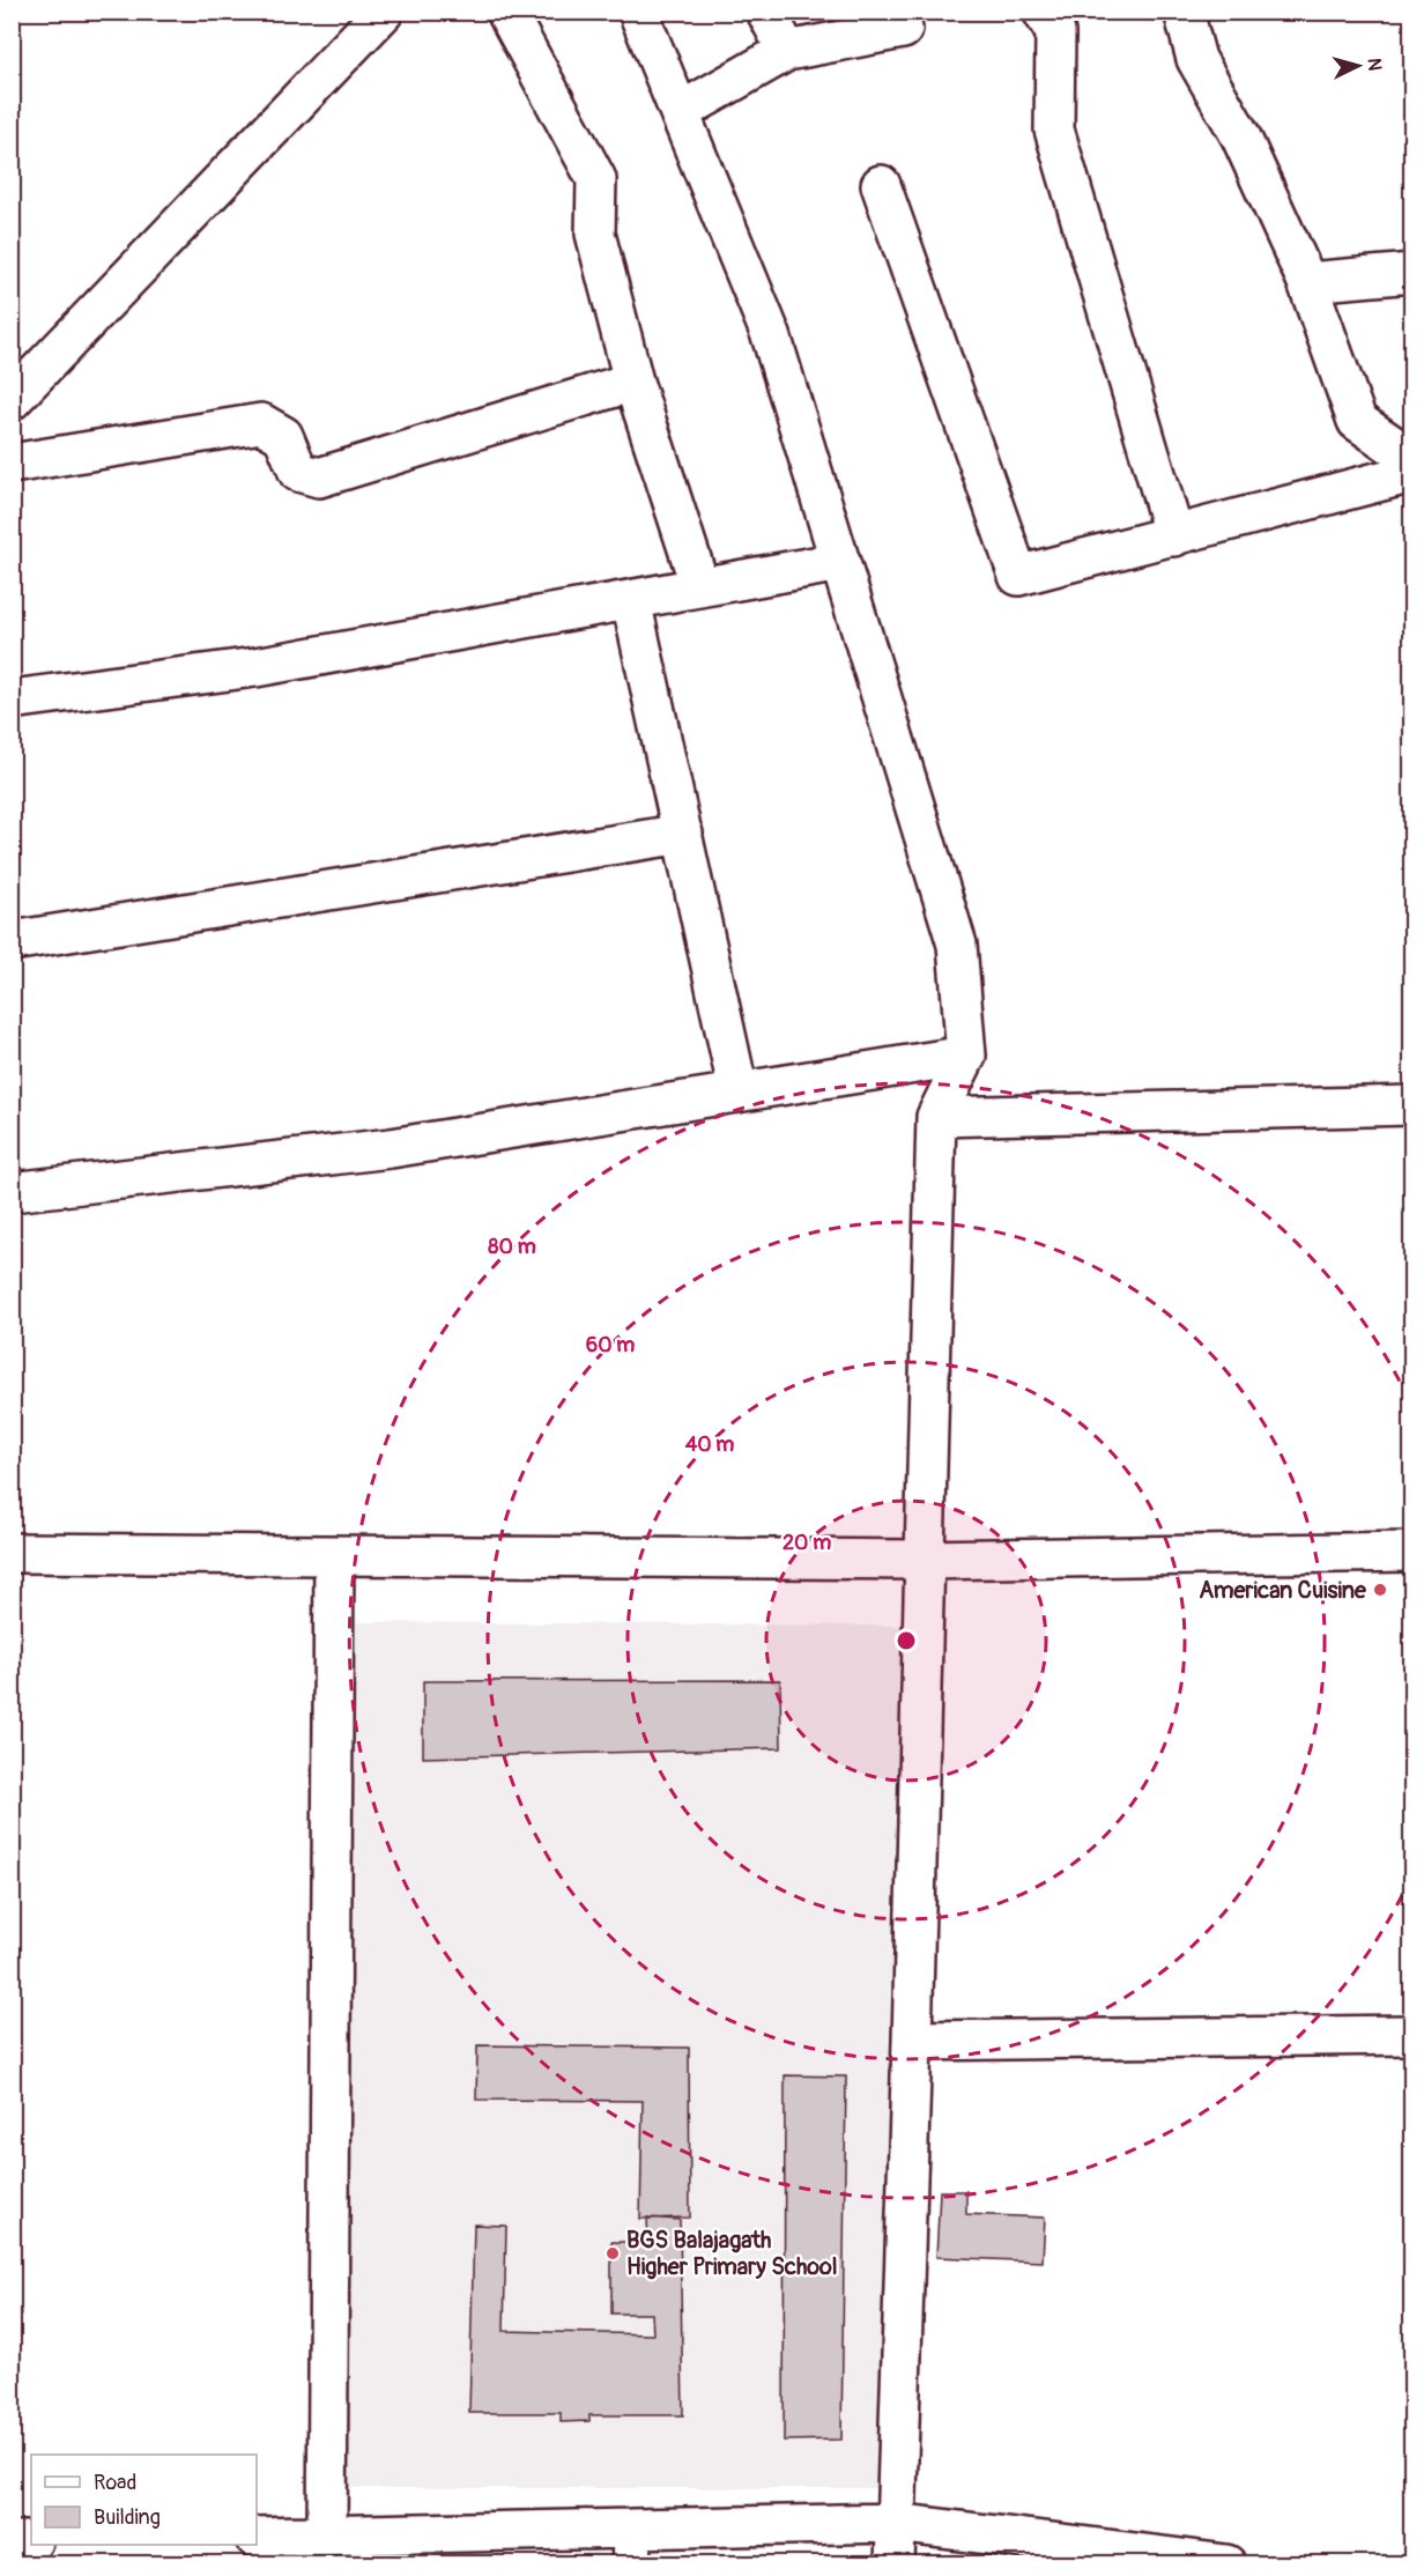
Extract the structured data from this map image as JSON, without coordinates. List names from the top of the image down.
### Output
{
  "places": ["American Cuisine", "BGS Balajagath Higher Primary School"],
  "legend": ["Road", "Building"],
  "north": "right",
  "rings": [
    "80 m",
    "60 m",
    "40 m",
    "20 m"
  ]
}
